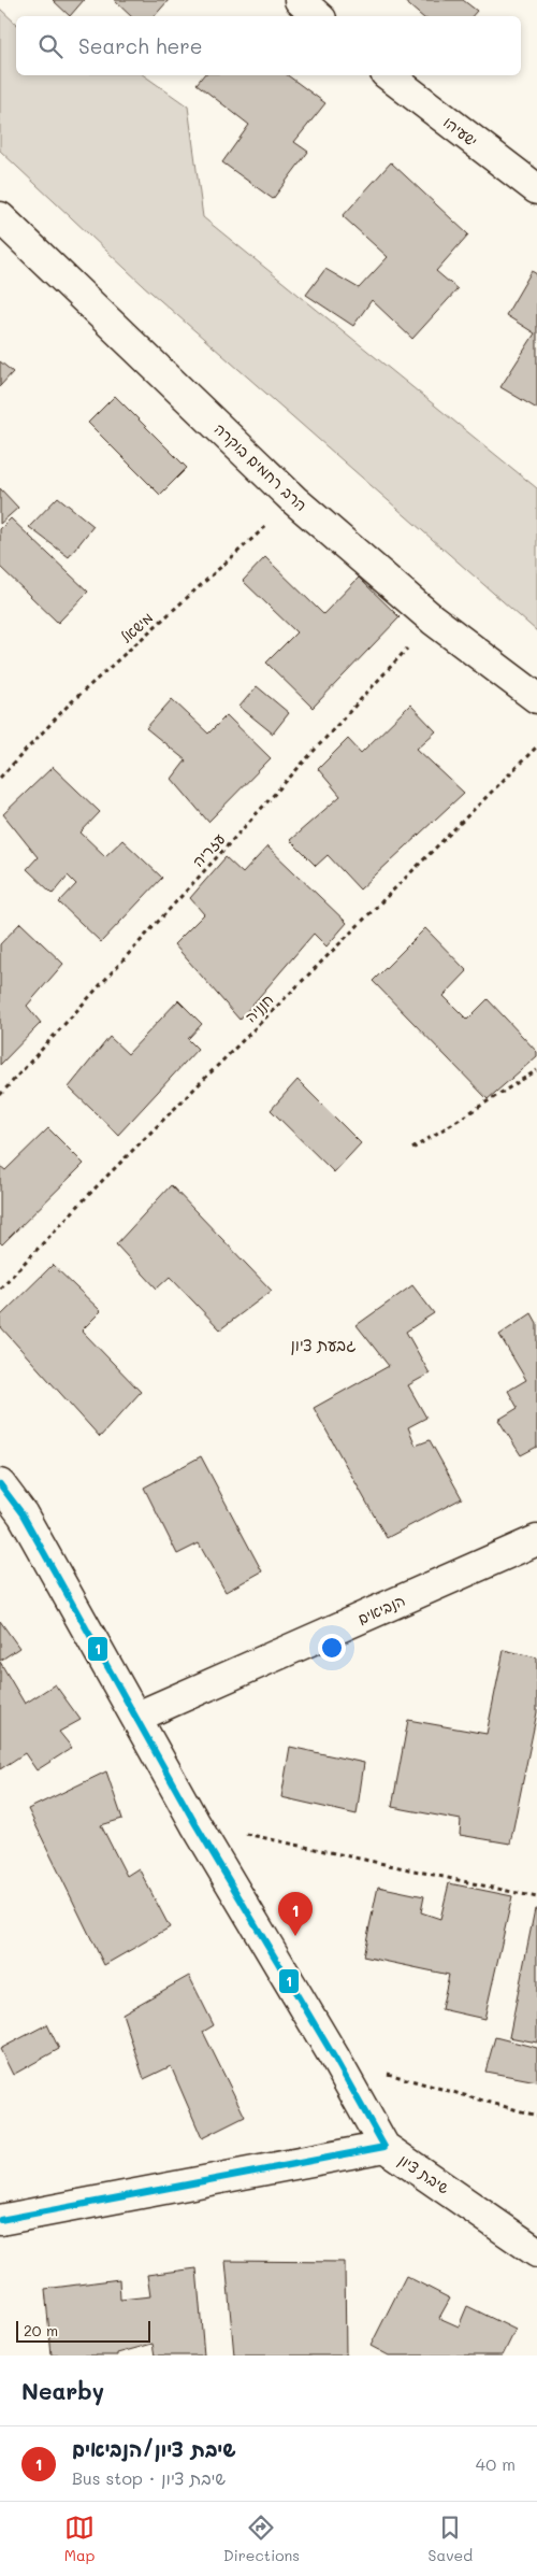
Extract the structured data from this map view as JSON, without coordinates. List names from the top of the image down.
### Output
{
  "streets": {
    "street": [
      "ישעיהו",
      "הרב רחמים בוקרה",
      "הנביאים",
      "שיבת ציון"
    ],
    "path": ["מישאל", "עזריה", "חנניה"]
  },
  "crossings": [
    ["הרב רחמים בוקרה", "מישאל"],
    ["הרב רחמים בוקרה", "עזריה"],
    ["הנביאים", "שיבת ציון"]
  ],
  "districts": ["גבעת ציון"],
  "lines": ["transit line 1"],
  "scale_bar": "20 m",
  "page": {
    "search": "Search here",
    "pins": "1",
    "scale": "20 m",
    "heading": "Nearby",
    "list": [
      {
        "mark": "1",
        "name": "שיבת ציון/הנביאים",
        "note": "Bus stop · שיבת ציון",
        "value": "40 m"
      }
    ],
    "nav": ["Map", "Directions", "Saved"]
  }
}
